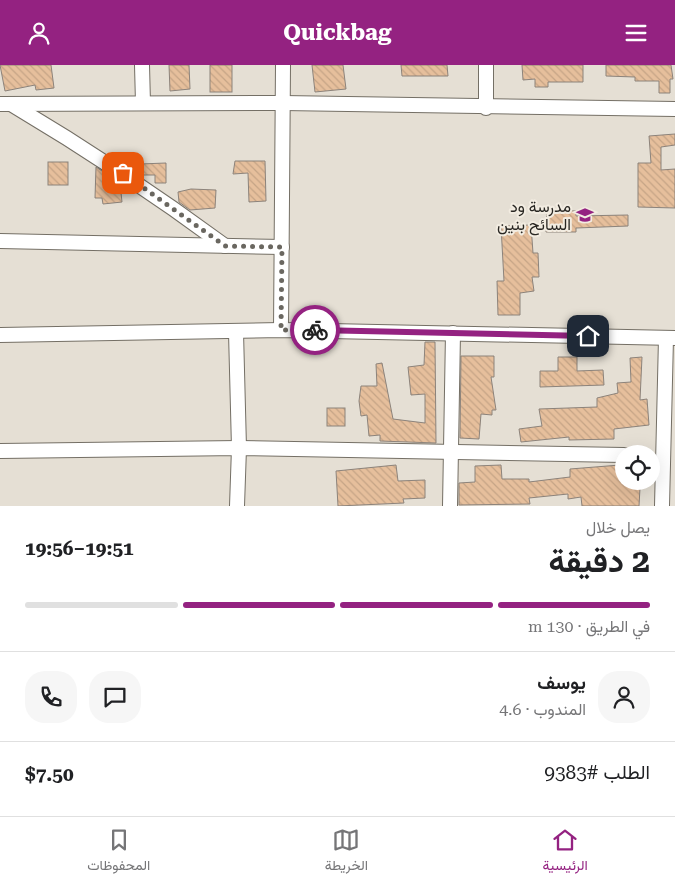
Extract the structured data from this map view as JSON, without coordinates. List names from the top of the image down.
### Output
{
  "places": {
    "school or university": ["مدرسة ود السائح بنين"]
  },
  "page": {
    "header": "Quickbag",
    "heading": ["2 دقيقة", "يصل خلال", "19:51–19:56"],
    "panel": [
      "يوسف",
      "المندوب · 4.6",
      "الطلب #9383",
      "$7.50"
    ],
    "bar": "في الطريق · 130 m",
    "tabs": ["الرئيسية", "الخريطة", "المحفوظات"]
  }
}
